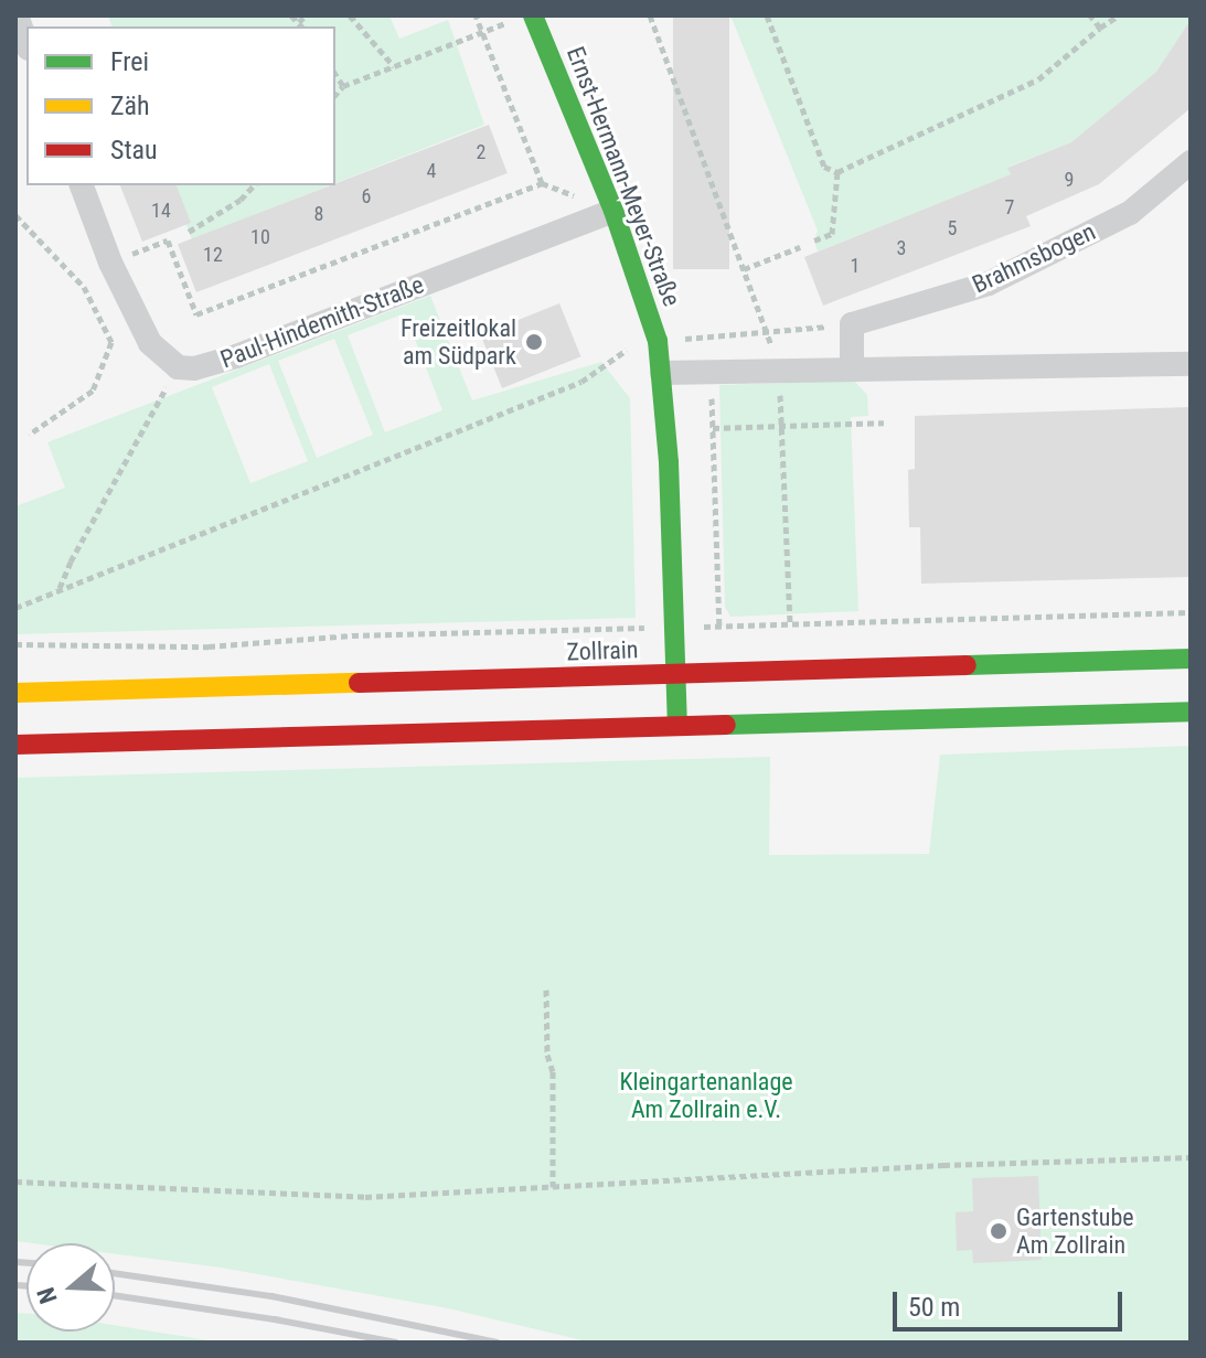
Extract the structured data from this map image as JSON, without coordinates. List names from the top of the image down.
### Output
{
  "streets": {
    "main road": ["Ernst-Hermann-Meyer-Straße", "Zollrain"],
    "street": ["Brahmsbogen", "Paul-Hindemith-Straße"]
  },
  "crossings": [
    ["Ernst-Hermann-Meyer-Straße", "Paul-Hindemith-Straße"],
    ["Ernst-Hermann-Meyer-Straße", "Zollrain"]
  ],
  "parks": ["Kleingartenanlage Am Zollrain e.V."],
  "places": ["Freizeitlokal am Südpark", "Gartenstube Am Zollrain"],
  "house_numbers": [
    "2",
    "4",
    "9",
    "6",
    "7",
    "14",
    "8",
    "5",
    "10",
    "3",
    "12",
    "1"
  ],
  "legend": ["Frei", "Zäh", "Stau"],
  "scale_bar": "50 m",
  "north": "left"
}
